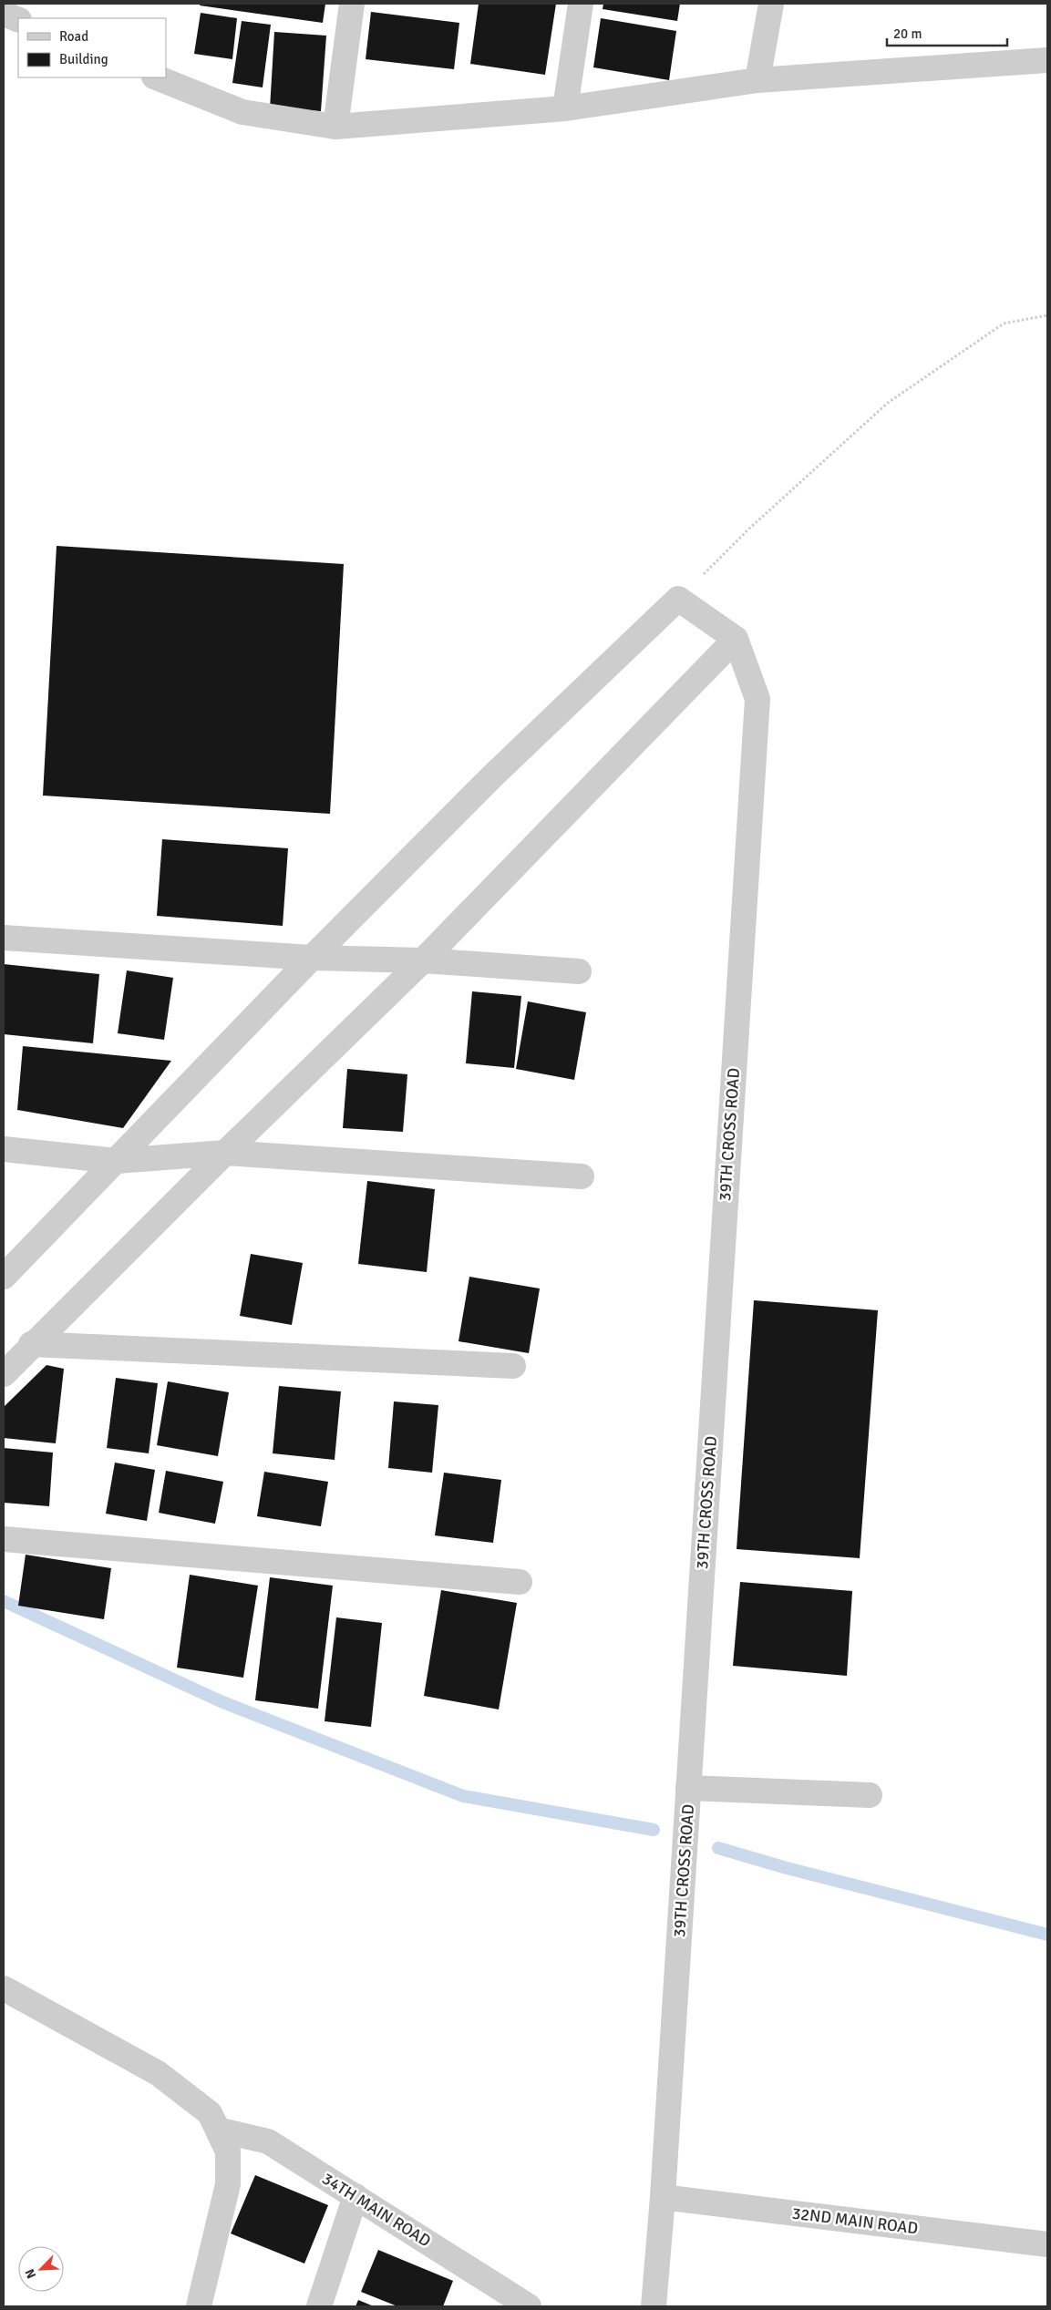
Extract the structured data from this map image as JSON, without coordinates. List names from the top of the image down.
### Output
{
  "streets": {
    "street": ["39TH CROSS ROAD", "34TH MAIN ROAD", "32ND MAIN ROAD"]
  },
  "crossings": [
    ["39TH CROSS ROAD", "32ND MAIN ROAD"]
  ],
  "legend": ["Road", "Building"],
  "scale_bar": "20 m",
  "north": "bottom left"
}
